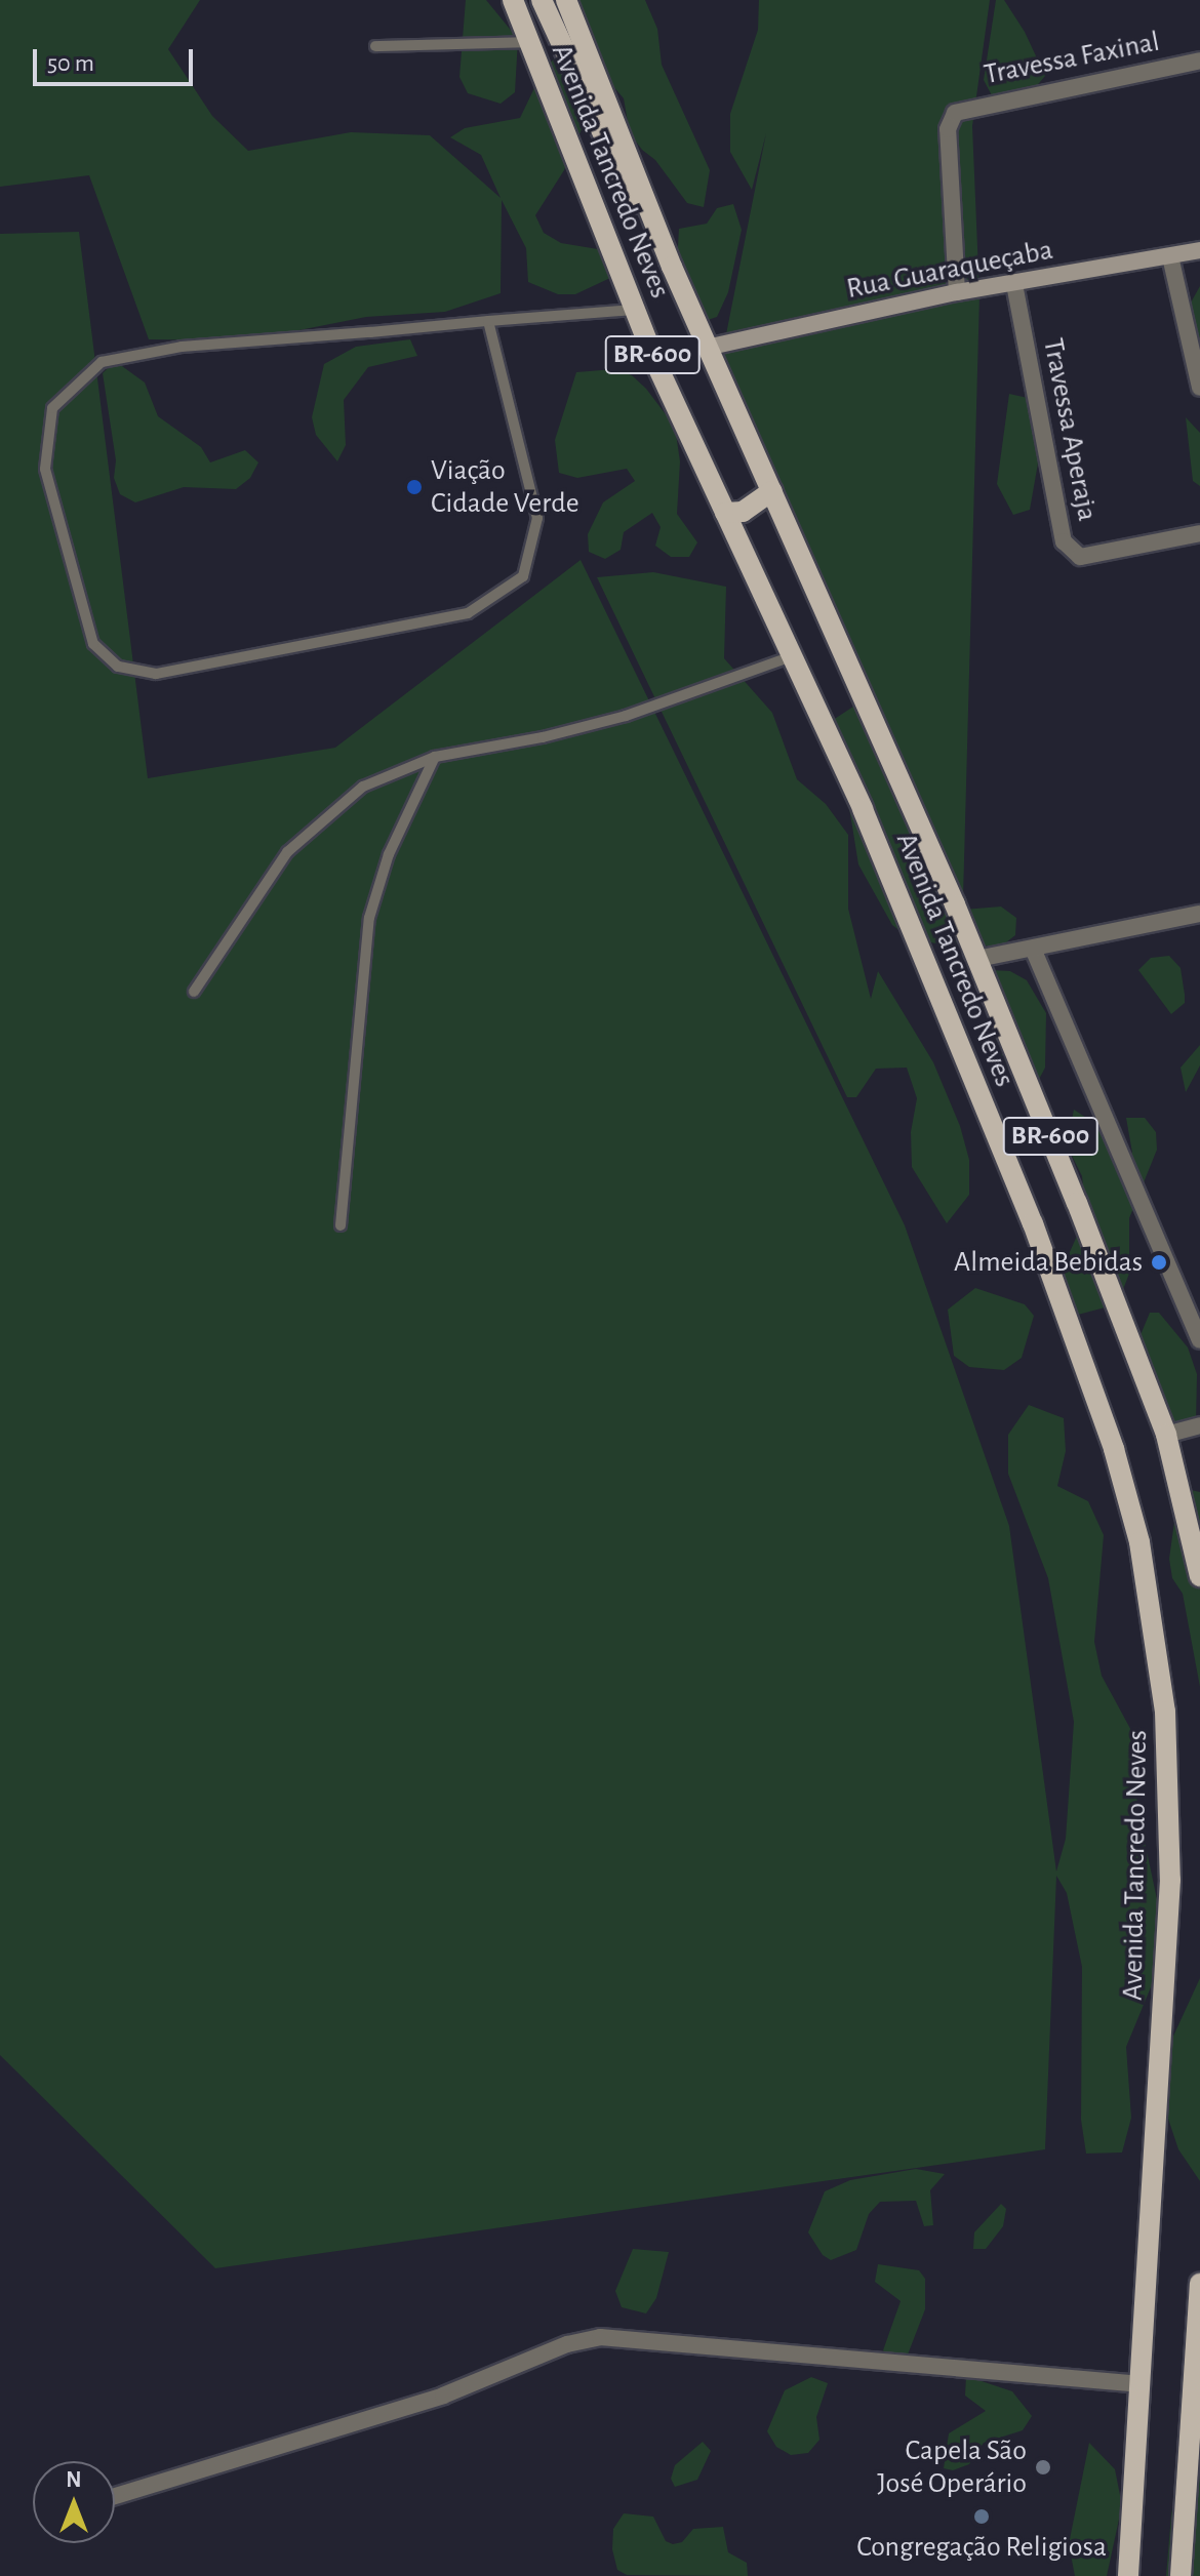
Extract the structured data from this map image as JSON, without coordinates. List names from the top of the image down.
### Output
{
  "streets": {
    "main road": ["Avenida Tancredo Neves", "Rua Guaraqueçaba", "BR-600"],
    "street": ["Travessa Faxinal", "Travessa Aperaja"]
  },
  "crossings": [
    ["Travessa Faxinal", "Rua Guaraqueçaba"],
    ["Avenida Tancredo Neves", "Rua Guaraqueçaba"],
    ["Rua Guaraqueçaba", "Travessa Aperaja"]
  ],
  "places": [
    "Viação Cidade Verde",
    "Almeida Bebidas",
    "Capela São José Operário",
    "Congregação Religiosa"
  ],
  "scale_bar": "50 m",
  "north": "top"
}
